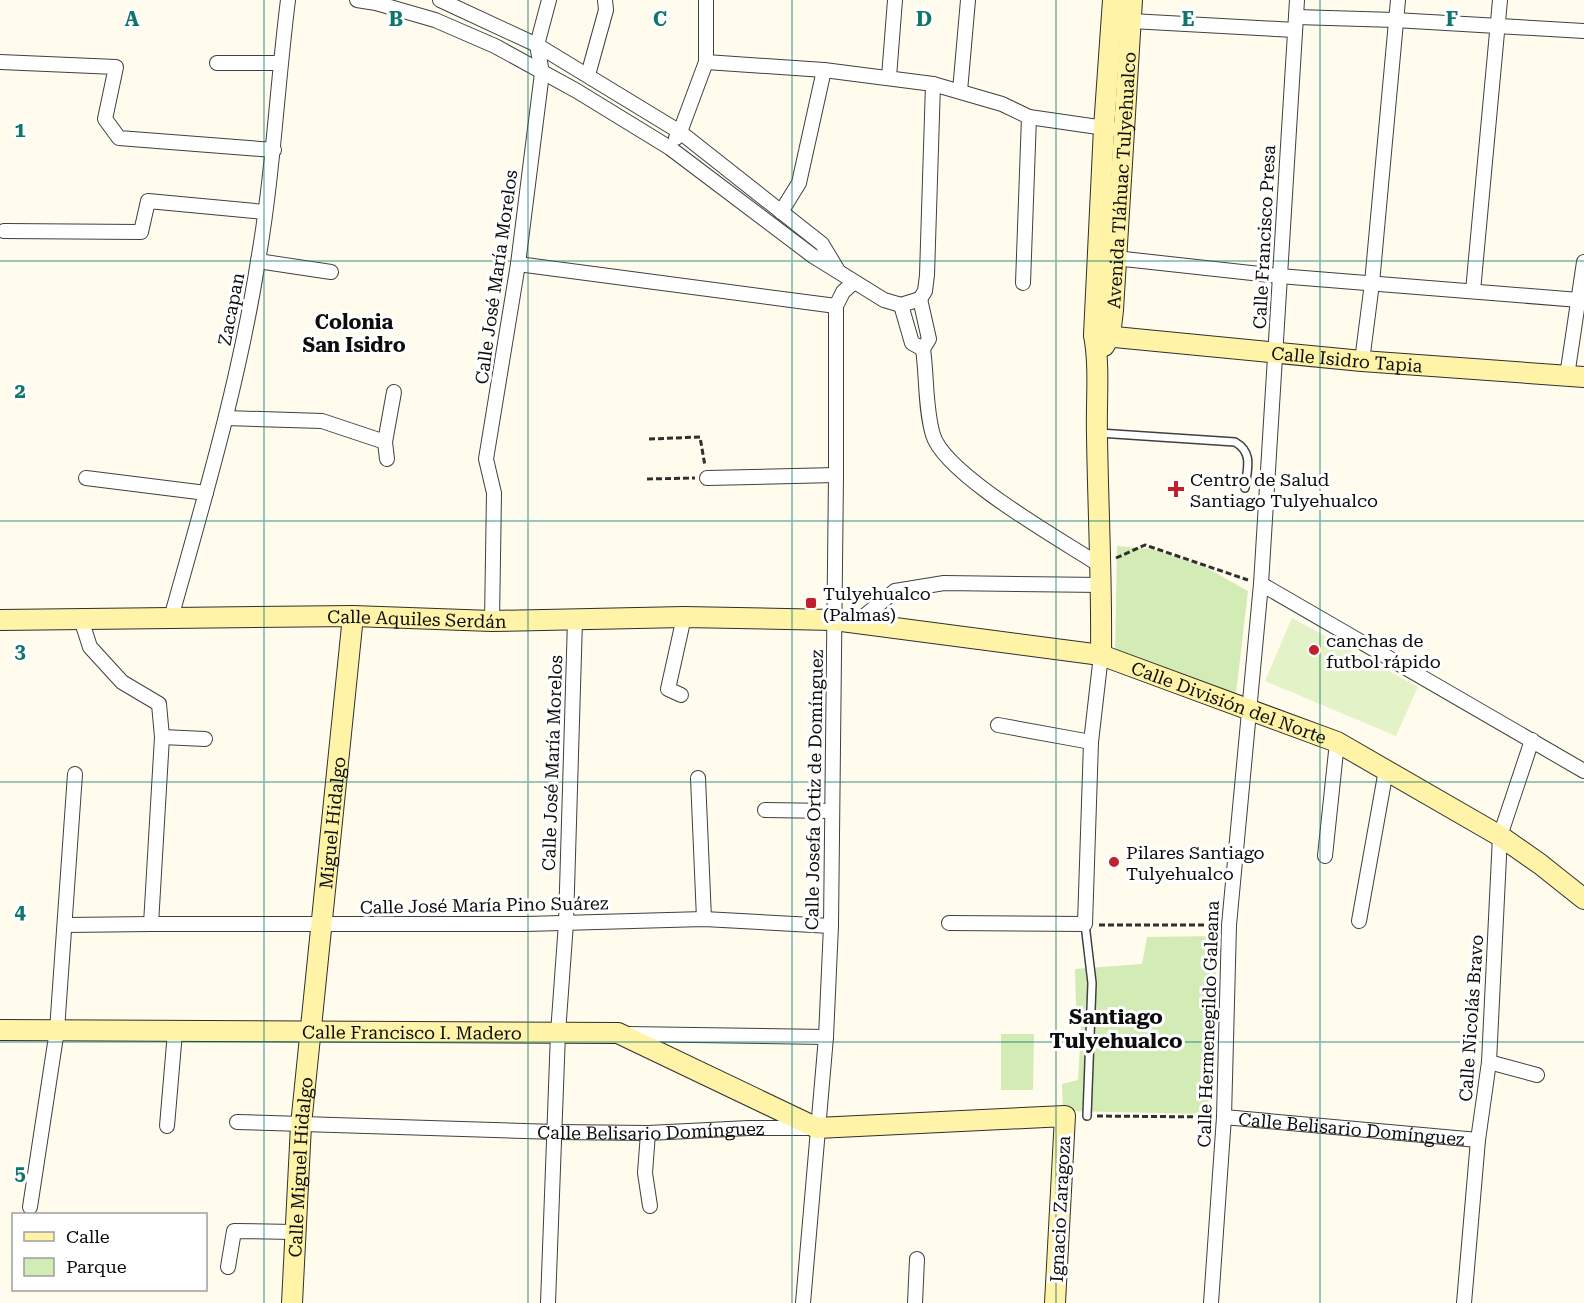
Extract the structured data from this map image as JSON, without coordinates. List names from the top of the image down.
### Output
{
  "streets": {
    "main road": [
      "Avenida Tláhuac Tulyehualco",
      "Calle Isidro Tapia",
      "Calle Aquiles Serdán",
      "Calle División del Norte",
      "Miguel Hidalgo",
      "Calle Francisco I. Madero",
      "Calle Belisario Domínguez",
      "Calle Miguel Hidalgo",
      "Ignacio Zaragoza"
    ],
    "street": [
      "Calle Francisco Presa",
      "Calle José María Morelos",
      "Zacapan",
      "Calle Josefa Ortiz de Domínguez",
      "Calle José María Pino Suárez",
      "Calle Nicolás Bravo",
      "Calle Hermenegildo Galeana"
    ]
  },
  "crossings": [
    ["Avenida Tláhuac Tulyehualco", "Calle Isidro Tapia"],
    ["Avenida Tláhuac Tulyehualco", "Calle División del Norte"],
    ["Calle Francisco Presa", "Calle Isidro Tapia"],
    ["Calle Francisco Presa", "Calle División del Norte"],
    ["Calle Francisco Presa", "Calle Hermenegildo Galeana"],
    ["Calle José María Morelos", "Calle Aquiles Serdán"],
    ["Calle José María Morelos", "Calle José María Pino Suárez"],
    ["Calle José María Morelos", "Calle Francisco I. Madero"],
    ["Calle José María Morelos", "Calle Belisario Domínguez"],
    ["Zacapan", "Calle Aquiles Serdán"],
    ["Calle Aquiles Serdán", "Calle División del Norte"],
    ["Calle Aquiles Serdán", "Calle Josefa Ortiz de Domínguez"],
    ["Calle Aquiles Serdán", "Miguel Hidalgo"],
    ["Calle División del Norte", "Calle Josefa Ortiz de Domínguez"],
    ["Calle División del Norte", "Calle Nicolás Bravo"],
    ["Calle División del Norte", "Calle Hermenegildo Galeana"],
    ["Calle Josefa Ortiz de Domínguez", "Calle José María Pino Suárez"],
    ["Calle Josefa Ortiz de Domínguez", "Calle Francisco I. Madero"],
    ["Calle Josefa Ortiz de Domínguez", "Calle Belisario Domínguez"],
    ["Miguel Hidalgo", "Calle José María Pino Suárez"],
    ["Miguel Hidalgo", "Calle Francisco I. Madero"],
    ["Miguel Hidalgo", "Calle Miguel Hidalgo"],
    ["Calle Nicolás Bravo", "Calle Belisario Domínguez"],
    ["Calle Hermenegildo Galeana", "Calle Belisario Domínguez"],
    ["Calle Francisco I. Madero", "Calle Miguel Hidalgo"],
    ["Calle Belisario Domínguez", "Calle Miguel Hidalgo"],
    ["Calle Belisario Domínguez", "Ignacio Zaragoza"]
  ],
  "districts": ["Colonia San Isidro", "Santiago Tulyehualco"],
  "places": {
    "health": ["Centro de Salud Santiago Tulyehualco"],
    "transit": ["Tulyehualco (Palmas)"],
    "other": ["canchas de futbol rápido", "Pilares Santiago Tulyehualco"]
  },
  "legend": ["Calle", "Parque"],
  "grid": {
    "columns": [
      "A",
      "B",
      "C",
      "D",
      "E",
      "F"
    ],
    "rows": [
      "1",
      "2",
      "3",
      "4",
      "5"
    ]
  }
}
